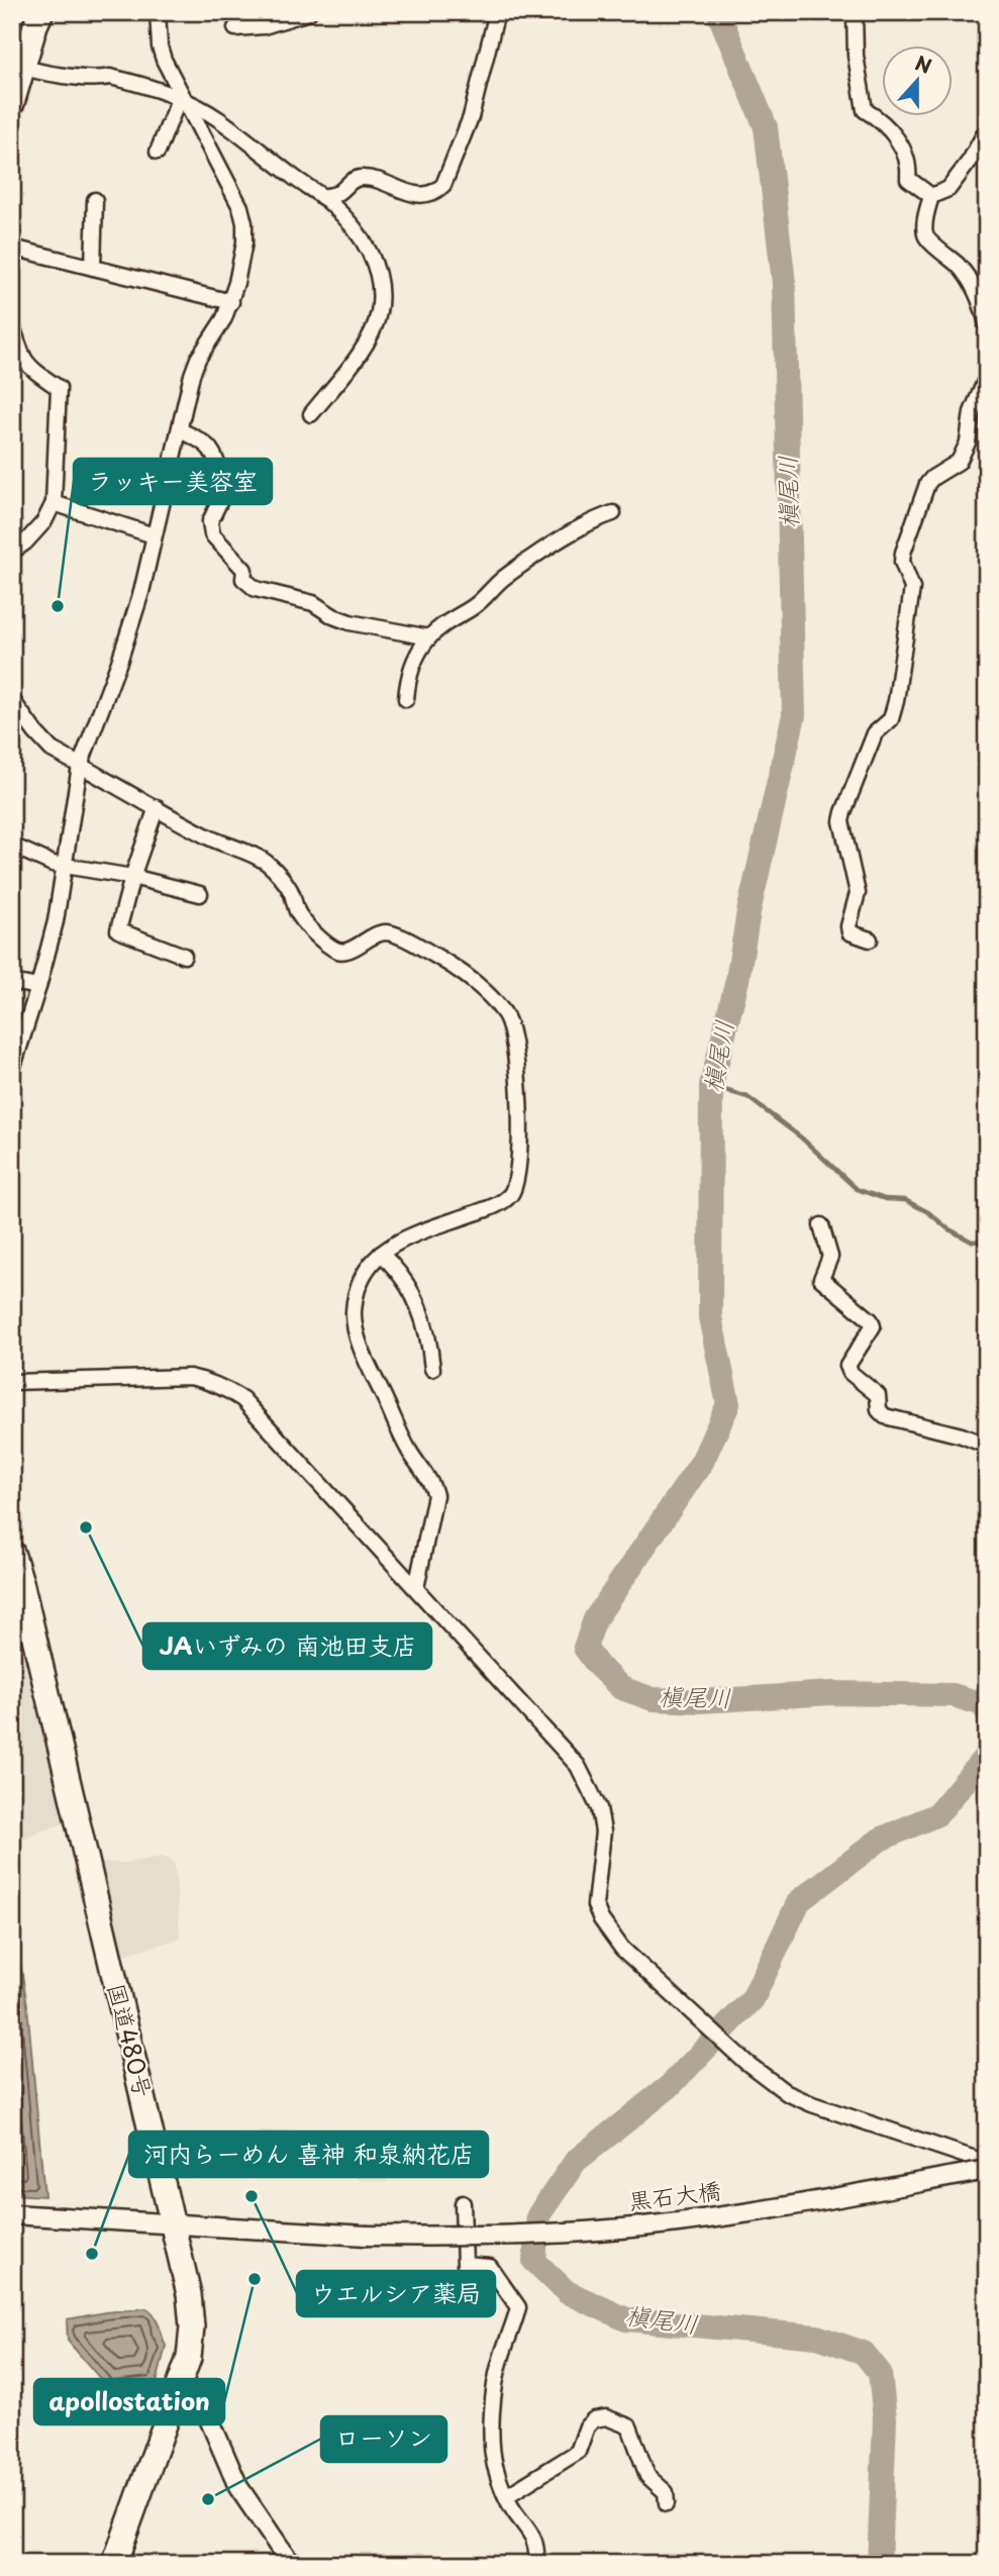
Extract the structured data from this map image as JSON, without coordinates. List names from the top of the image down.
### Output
{
  "streets": {
    "highway": ["国道480号"],
    "street": ["黒石大橋"]
  },
  "crossings": [
    ["国道480号", "黒石大橋"]
  ],
  "water": ["槇尾川"],
  "places": [
    "ラッキー美容室",
    "JAいずみの 南池田支店",
    "ウエルシア薬局",
    "河内らーめん 喜神 和泉納花店",
    "apollostation",
    "ローソン"
  ],
  "north": "top"
}
